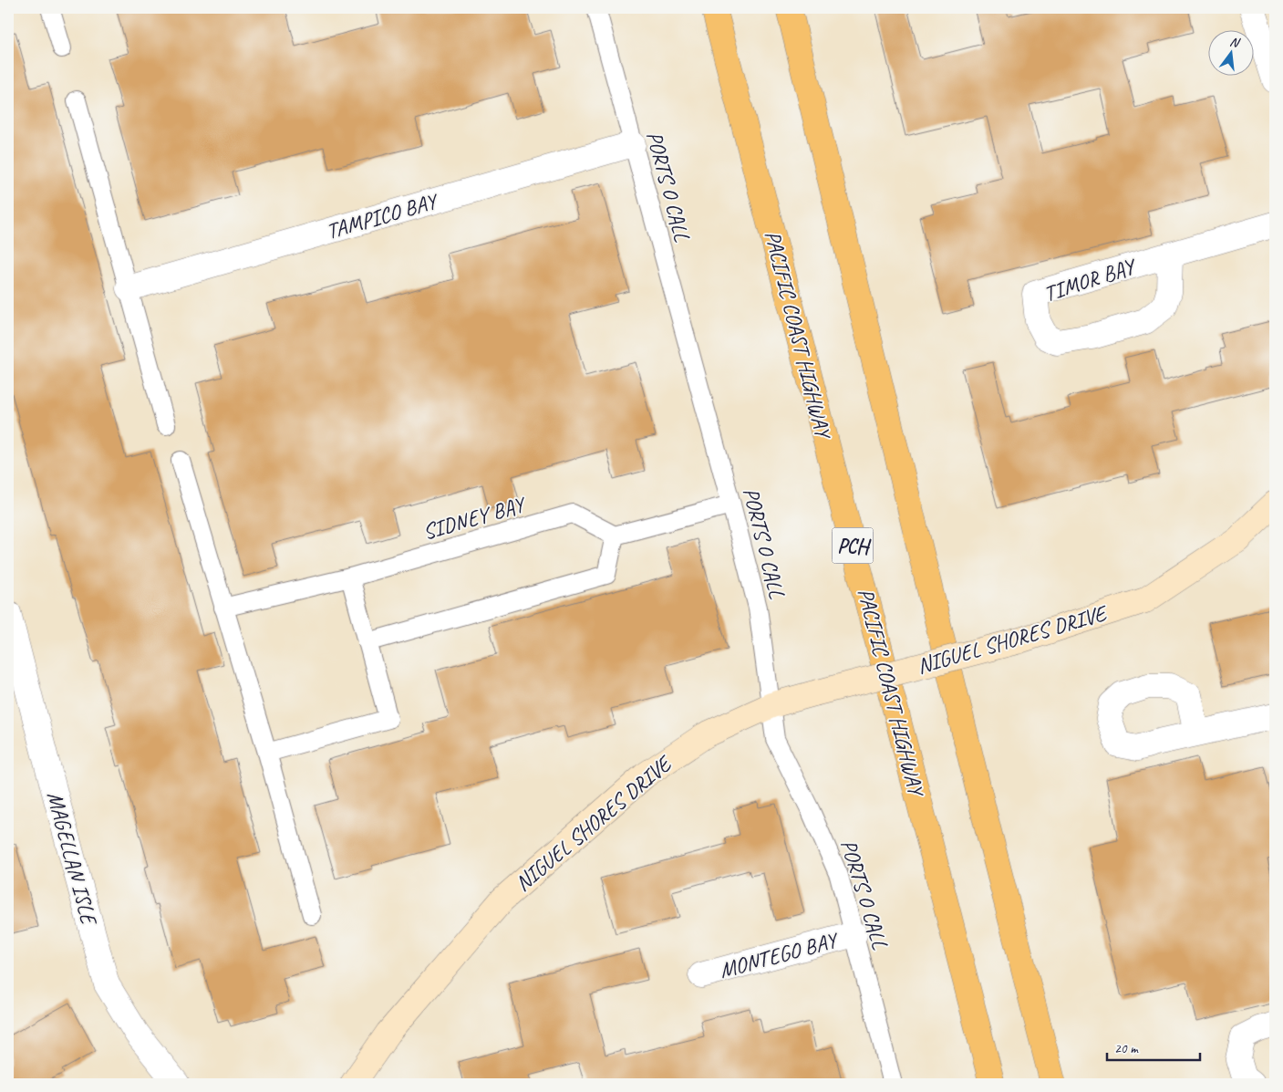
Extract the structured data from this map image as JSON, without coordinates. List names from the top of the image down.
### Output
{
  "streets": {
    "highway": ["PACIFIC COAST HIGHWAY", "PCH"],
    "street": [
      "TAMPICO BAY",
      "TIMOR BAY",
      "NIGUEL SHORES DRIVE",
      "MAGELLAN ISLE",
      "MONTEGO BAY"
    ],
    "lane": ["PORTS O CALL", "SIDNEY BAY"]
  },
  "crossings": [
    ["PORTS O CALL", "TAMPICO BAY"],
    ["PORTS O CALL", "NIGUEL SHORES DRIVE"],
    ["PORTS O CALL", "MONTEGO BAY"]
  ],
  "scale_bar": "20 m",
  "north": "top"
}
